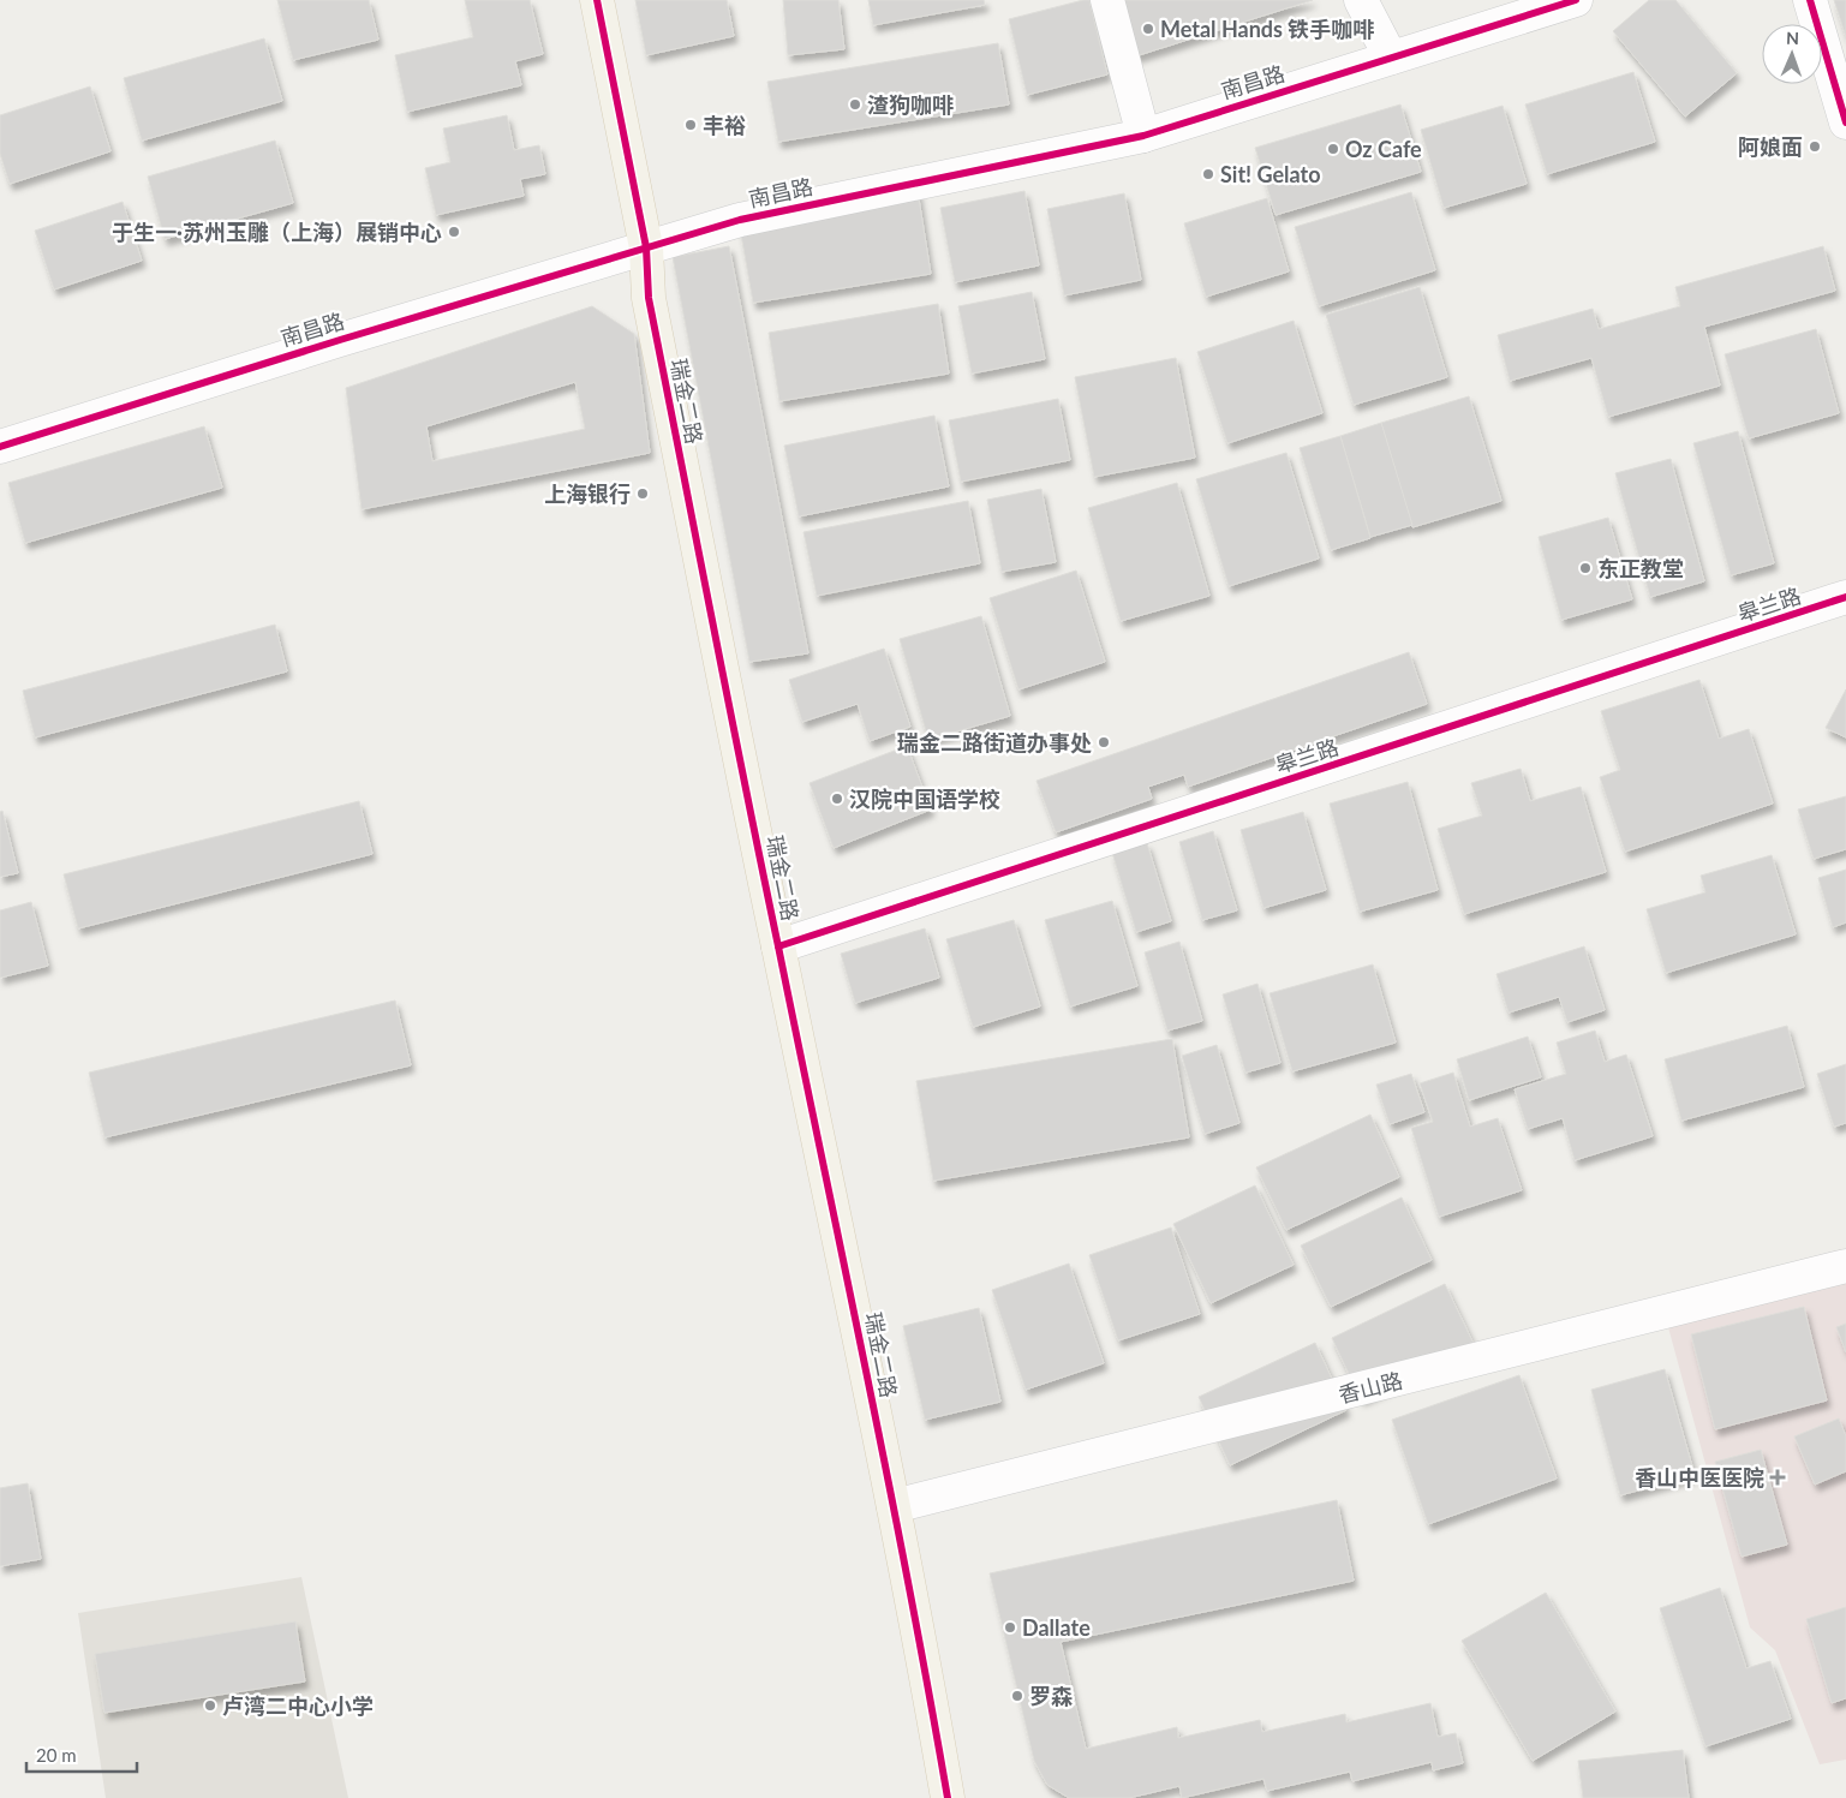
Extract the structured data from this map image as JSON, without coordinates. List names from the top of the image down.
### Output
{
  "streets": {
    "main road": ["瑞金二路"],
    "street": ["南昌路", "皋兰路", "香山路"]
  },
  "crossings": [
    ["南昌路", "瑞金二路"],
    ["瑞金二路", "皋兰路"],
    ["瑞金二路", "香山路"]
  ],
  "places": {
    "other": [
      "Metal Hands 铁手咖啡",
      "渣狗咖啡",
      "丰裕",
      "阿娘面",
      "Oz Cafe",
      "Sit! Gelato",
      "于生一·苏州玉雕（上海）展销中心",
      "上海银行",
      "东正教堂",
      "瑞金二路街道办事处",
      "汉院中国语学校",
      "Dallate",
      "罗森",
      "卢湾二中心小学"
    ],
    "health": ["香山中医医院"]
  },
  "scale_bar": "20 m",
  "north": "top"
}
